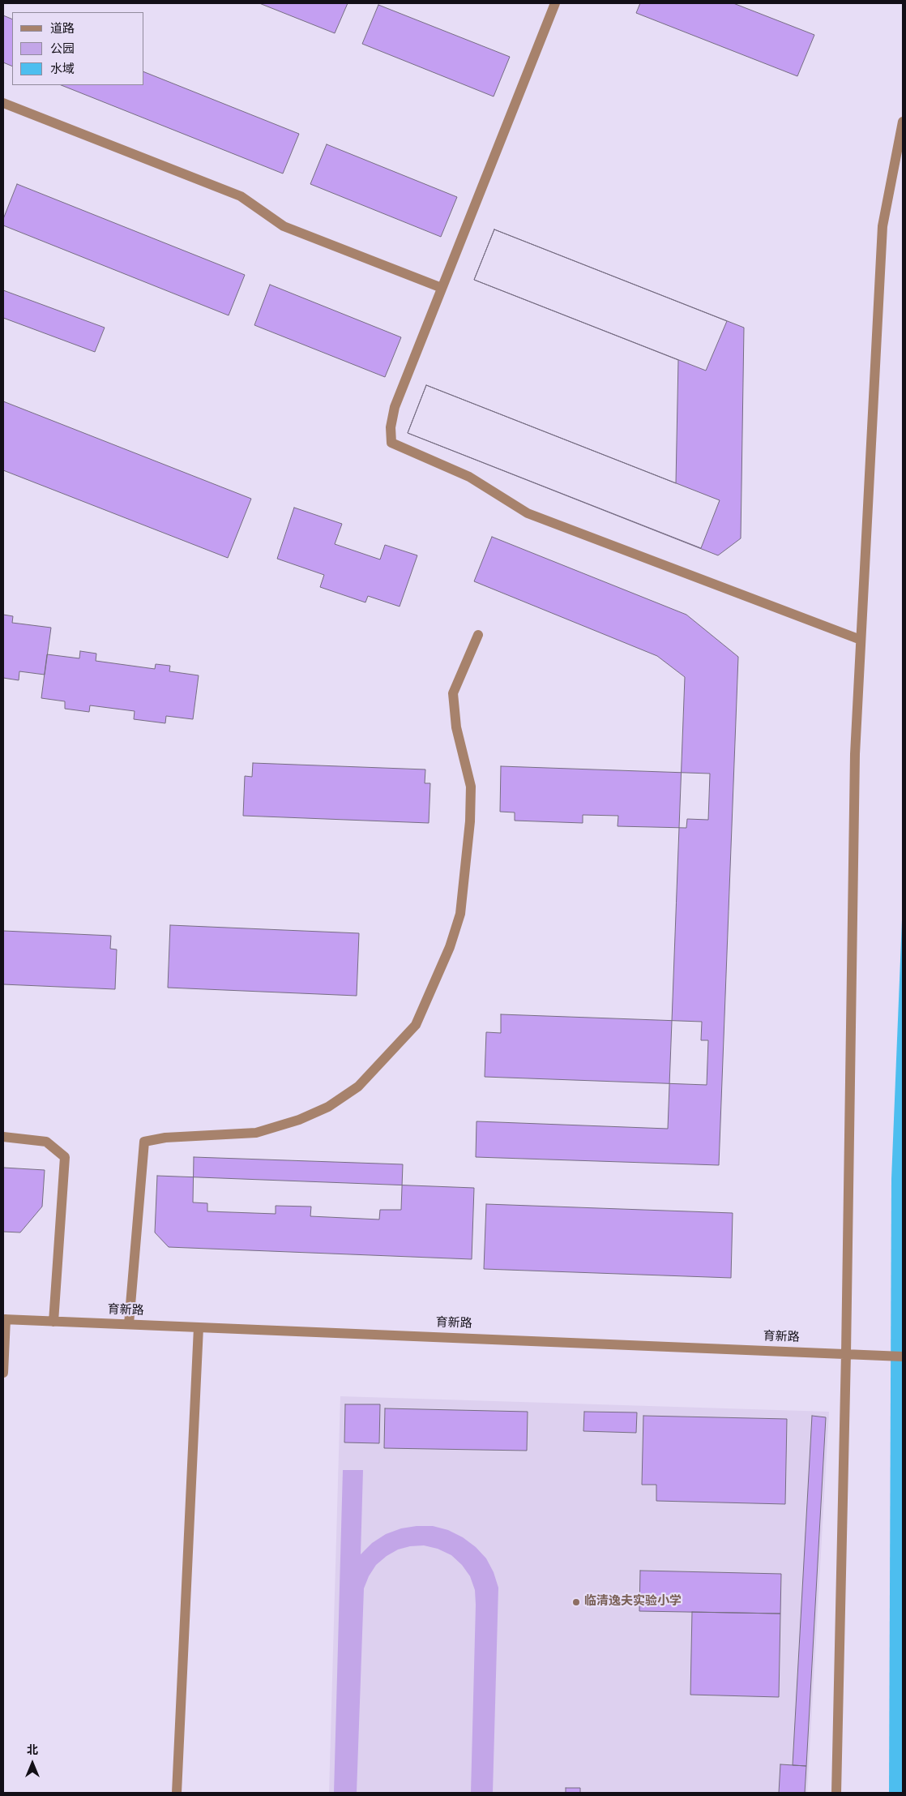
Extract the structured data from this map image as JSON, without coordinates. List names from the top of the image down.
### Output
{
  "streets": {
    "street": ["育新路"]
  },
  "places": ["临清逸夫实验小学"],
  "legend": ["道路", "公园", "水域"],
  "north": "top"
}
